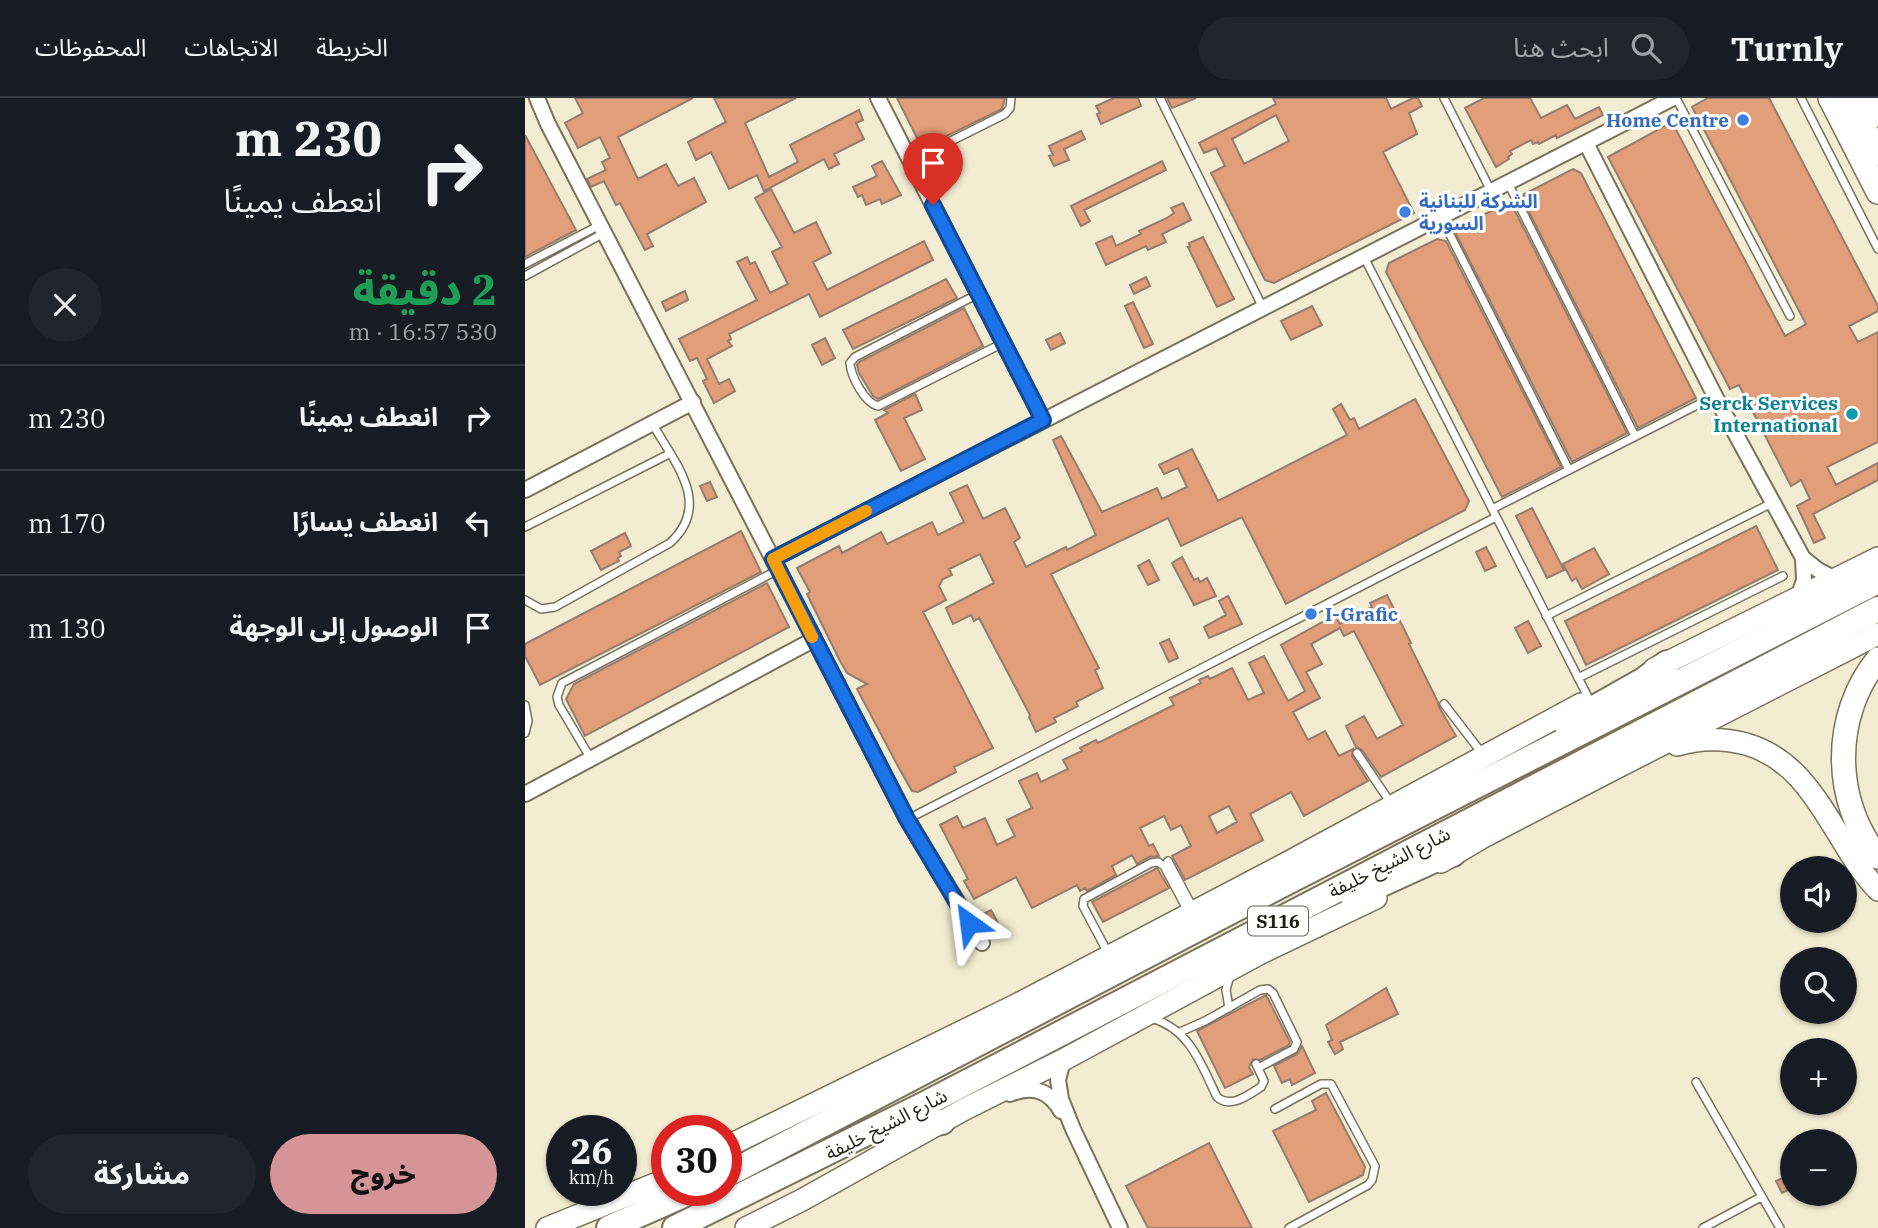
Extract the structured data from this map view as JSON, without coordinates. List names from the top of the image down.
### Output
{
  "streets": {
    "highway": ["شارع الشيخ خليفة", "S116"]
  },
  "places": [
    "Home Centre",
    "الشركة للبنانية السورية",
    "Serck Services International",
    "I-Grafic"
  ],
  "page": {
    "header": "Turnly",
    "search": "ابحث هنا",
    "nav": ["الخريطة", "الاتجاهات", "المحفوظات"],
    "turn": ["230 m", "انعطف يمينًا"],
    "heading": ["2 دقيقة", "530 m · 16:57"],
    "list": [
      {
        "name": "انعطف يمينًا",
        "value": "230 m"
      },
      {
        "name": "انعطف يسارًا",
        "value": "170 m"
      },
      {
        "name": "الوصول إلى الوجهة",
        "value": "130 m"
      }
    ],
    "map_buttons": ["+", "−"],
    "speed": "26 km/h",
    "limit": "30",
    "buttons": ["خروج", "مشاركة"]
  }
}
